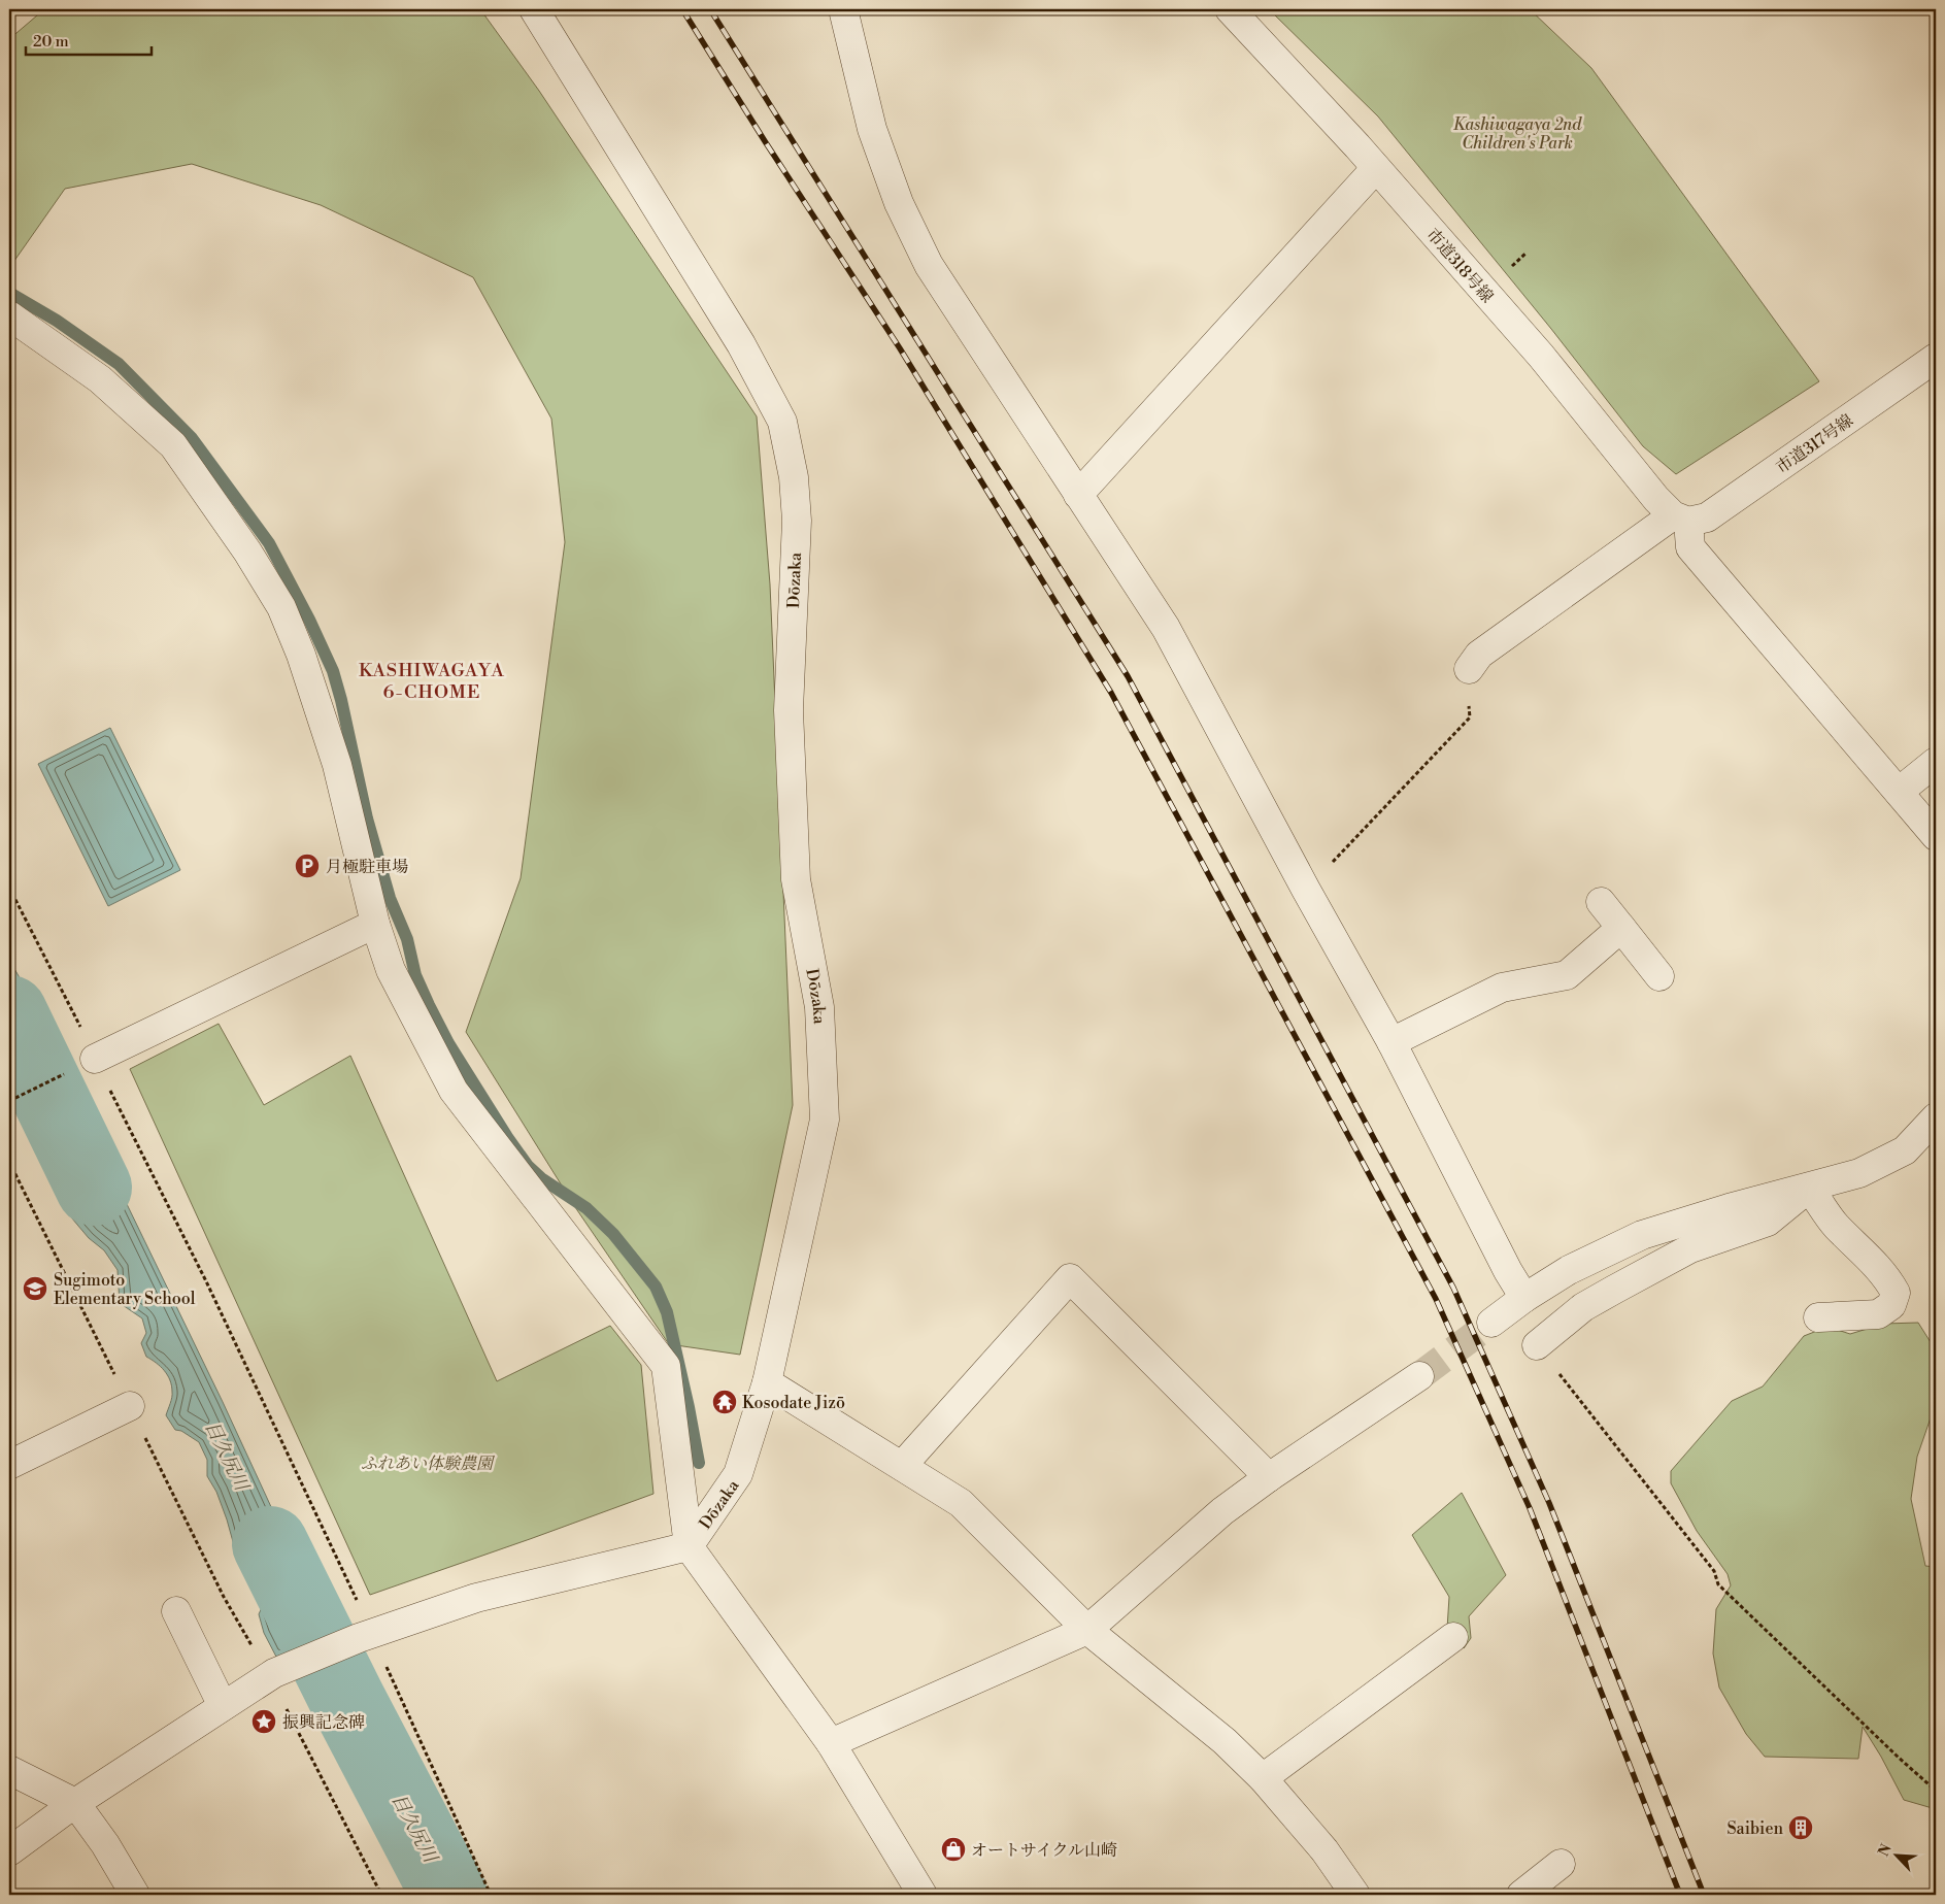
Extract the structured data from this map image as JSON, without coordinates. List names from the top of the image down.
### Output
{
  "streets": {
    "street": ["市道318号線", "市道317号線", "Dōzaka"]
  },
  "crossings": [
    ["市道318号線", "市道317号線"]
  ],
  "districts": ["KASHIWAGAYA 6-CHOME"],
  "water": ["目久尻川"],
  "parks": ["Kashiwagaya 2nd Children's Park", "ふれあい体験農園"],
  "places": {
    "parking": ["月極駐車場"],
    "school or university": ["Sugimoto Elementary School"],
    "temple": ["Kosodate Jizō"],
    "place": ["振興記念碑"],
    "building": ["Saibien"],
    "shop": ["オートサイクル山崎"]
  },
  "scale_bar": "20 m",
  "north": "top left"
}
